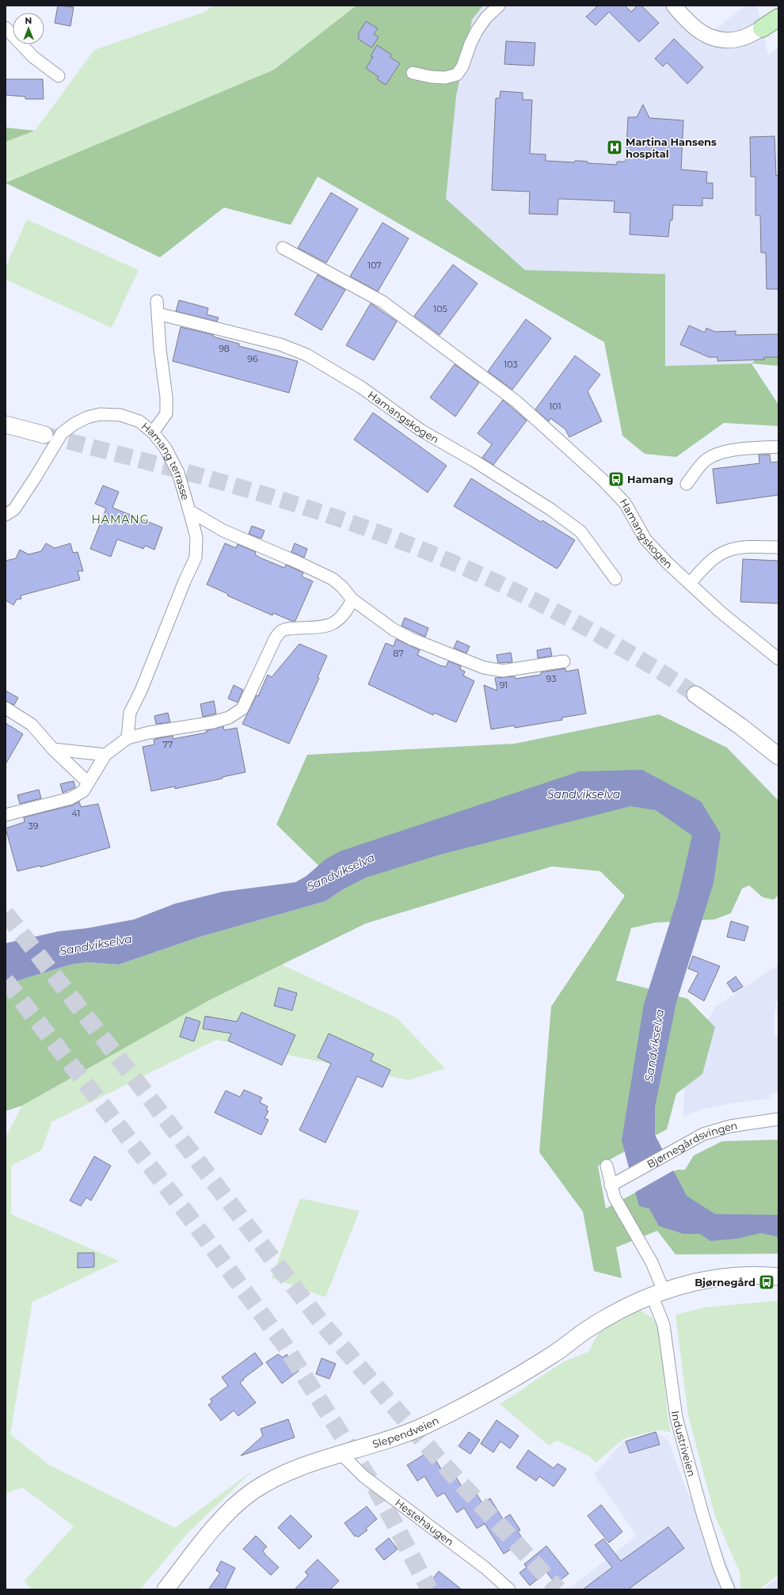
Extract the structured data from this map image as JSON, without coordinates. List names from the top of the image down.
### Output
{
  "streets": {
    "main road": ["Slependveien"],
    "street": [
      "Hamangskogen",
      "Hamang terrasse",
      "Bjørnegårdsvingen",
      "Industriveien",
      "Hestehaugen"
    ]
  },
  "crossings": [
    ["Slependveien", "Industriveien"],
    ["Slependveien", "Hestehaugen"]
  ],
  "districts": ["HAMANG"],
  "water": ["Sandvikselva"],
  "places": {
    "hospital": ["Martina Hansens hospital"],
    "bus stop": ["Hamang", "Bjørnegård"]
  },
  "house_numbers": [
    "107",
    "105",
    "98",
    "96",
    "103",
    "101",
    "87",
    "93",
    "91",
    "77",
    "41",
    "39"
  ],
  "north": "top"
}
